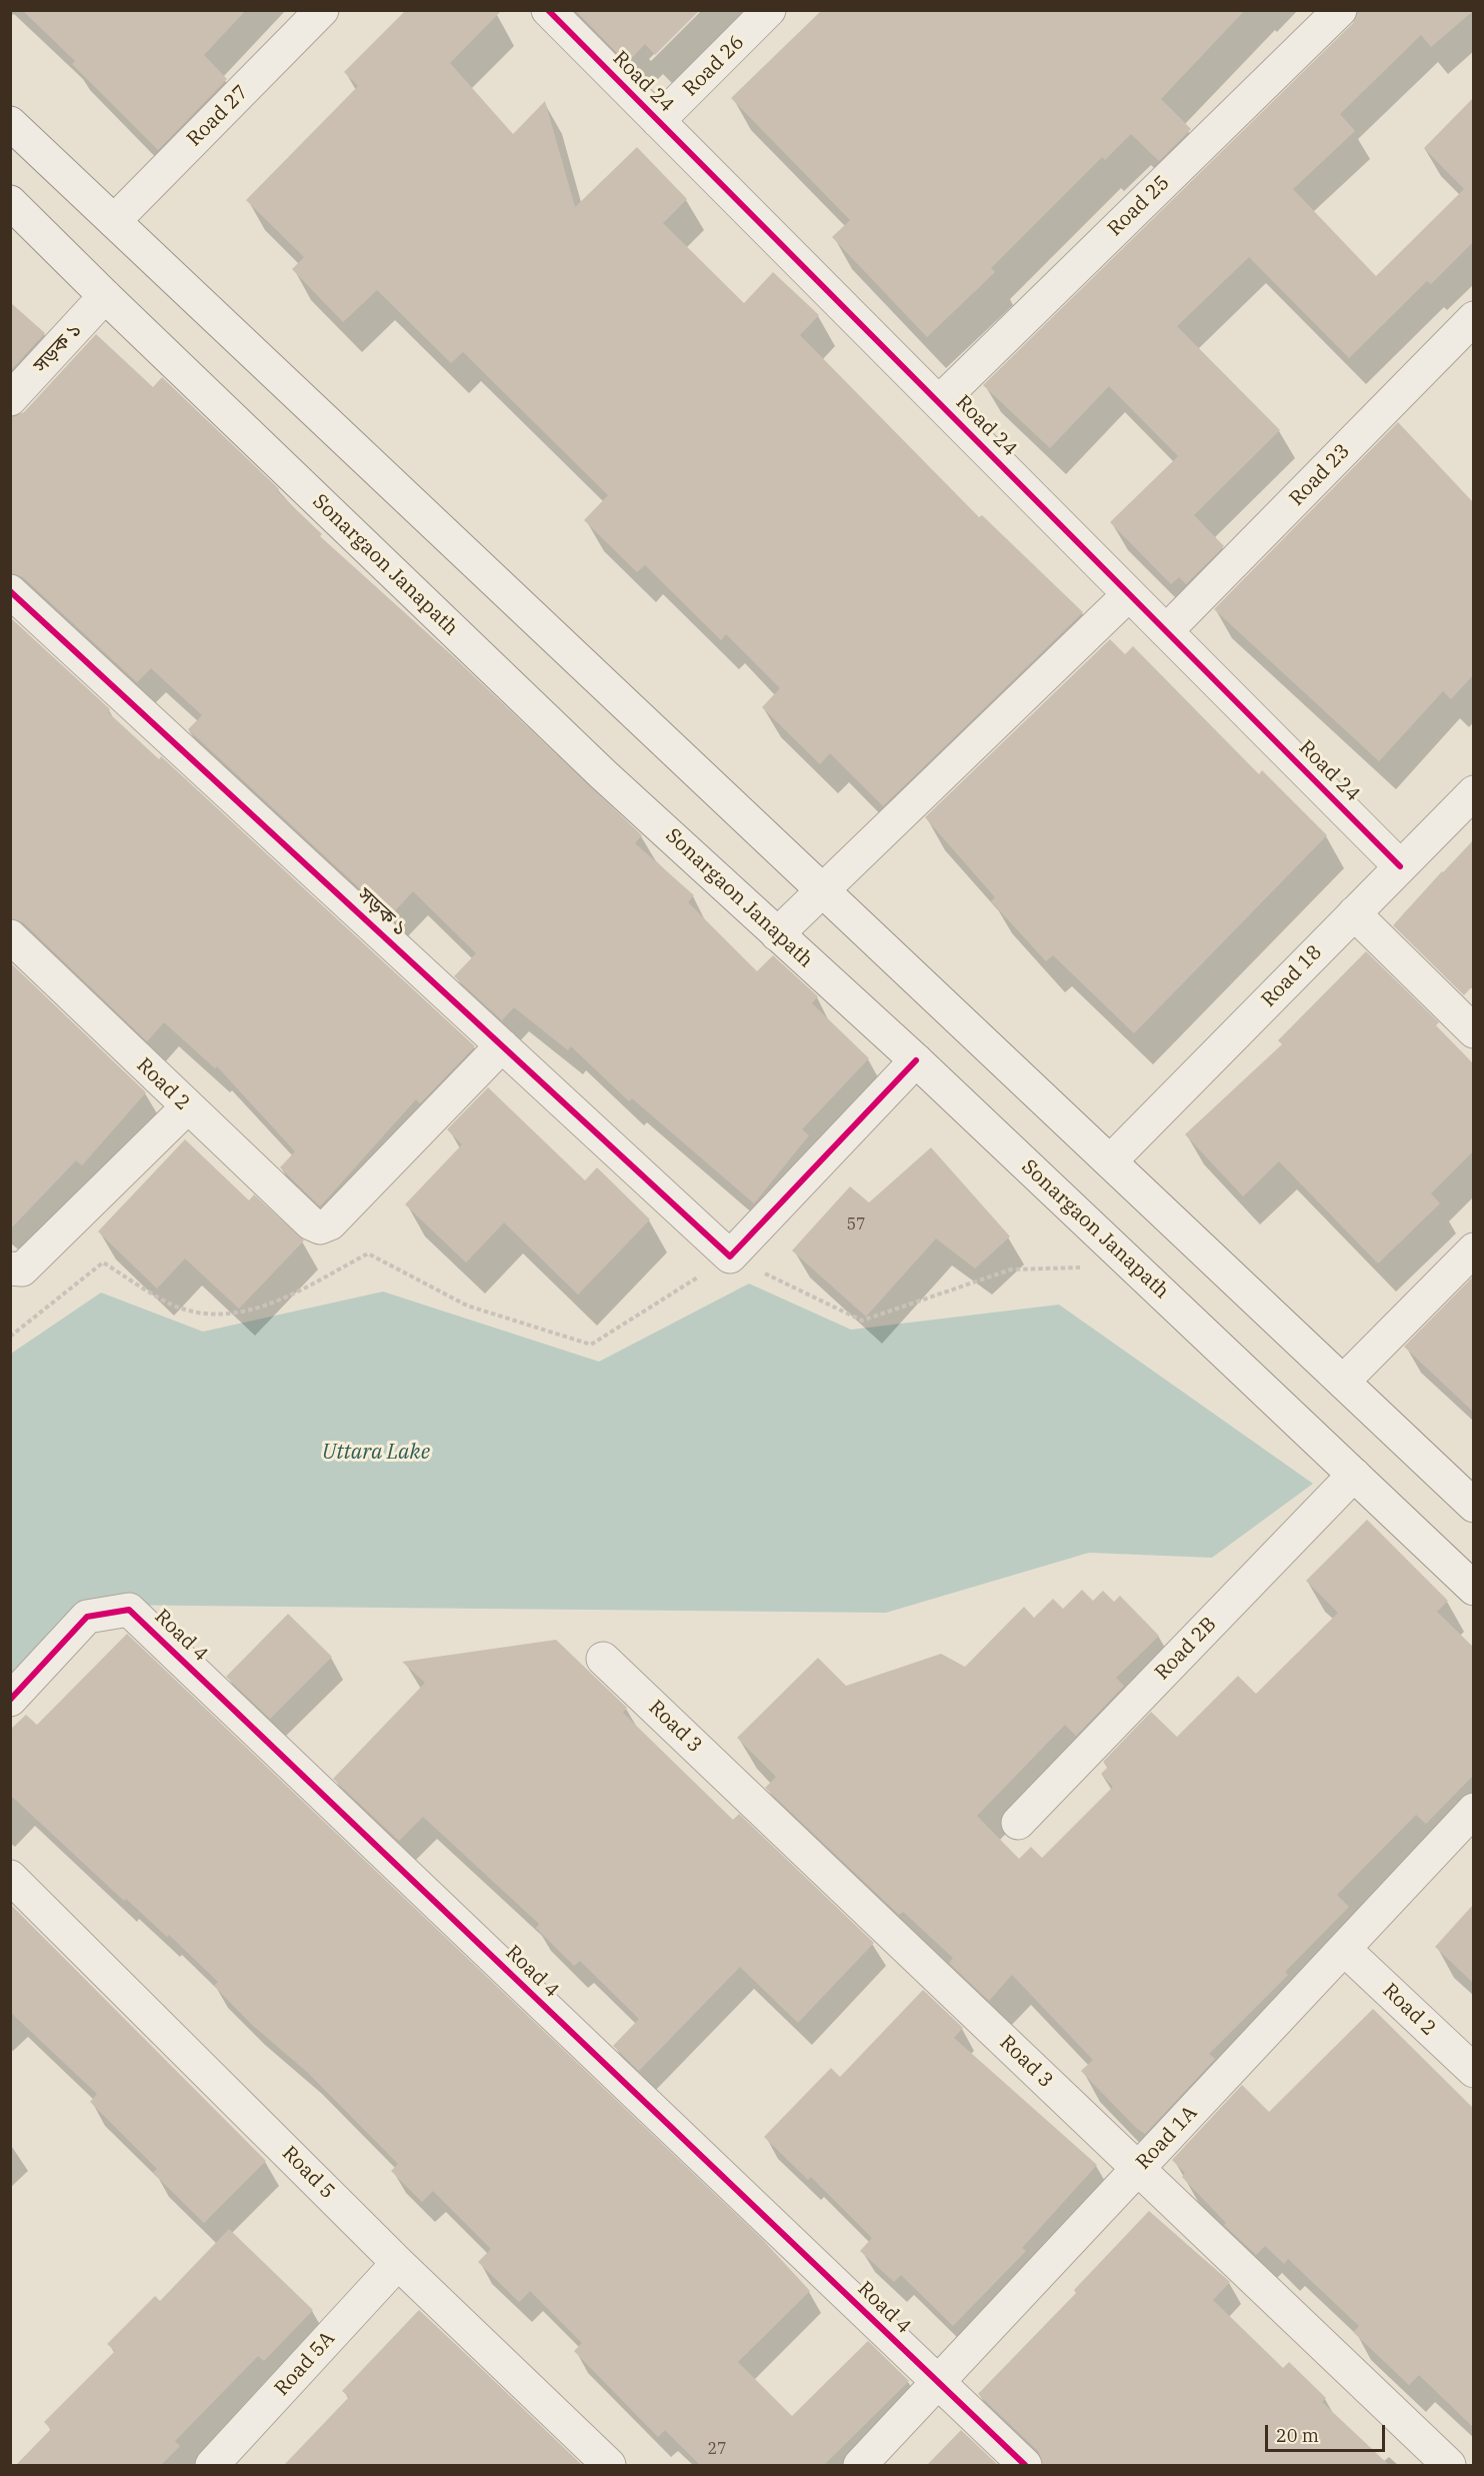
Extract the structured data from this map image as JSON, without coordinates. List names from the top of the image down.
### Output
{
  "streets": {
    "street": [
      "Road 26",
      "Road 24",
      "Road 27",
      "Road 25",
      "সড়ক ১",
      "Road 23",
      "Sonargaon Janapath",
      "Road 18",
      "Road 2",
      "Road 4",
      "Road 2B",
      "Road 3",
      "Road 1A",
      "Road 5",
      "Road 5A"
    ]
  },
  "crossings": [
    ["Road 26", "Road 24"],
    ["Road 24", "Road 25"],
    ["Road 24", "Road 23"],
    ["Road 24", "Road 18"],
    ["সড়ক ১", "Sonargaon Janapath"],
    ["সড়ক ১", "Road 2"],
    ["Sonargaon Janapath", "Road 2B"],
    ["Road 2", "Road 1A"],
    ["Road 4", "Road 1A"],
    ["Road 3", "Road 1A"],
    ["Road 5", "Road 5A"]
  ],
  "water": ["Uttara Lake"],
  "house_numbers": ["57", "27"],
  "scale_bar": "20 m"
}
